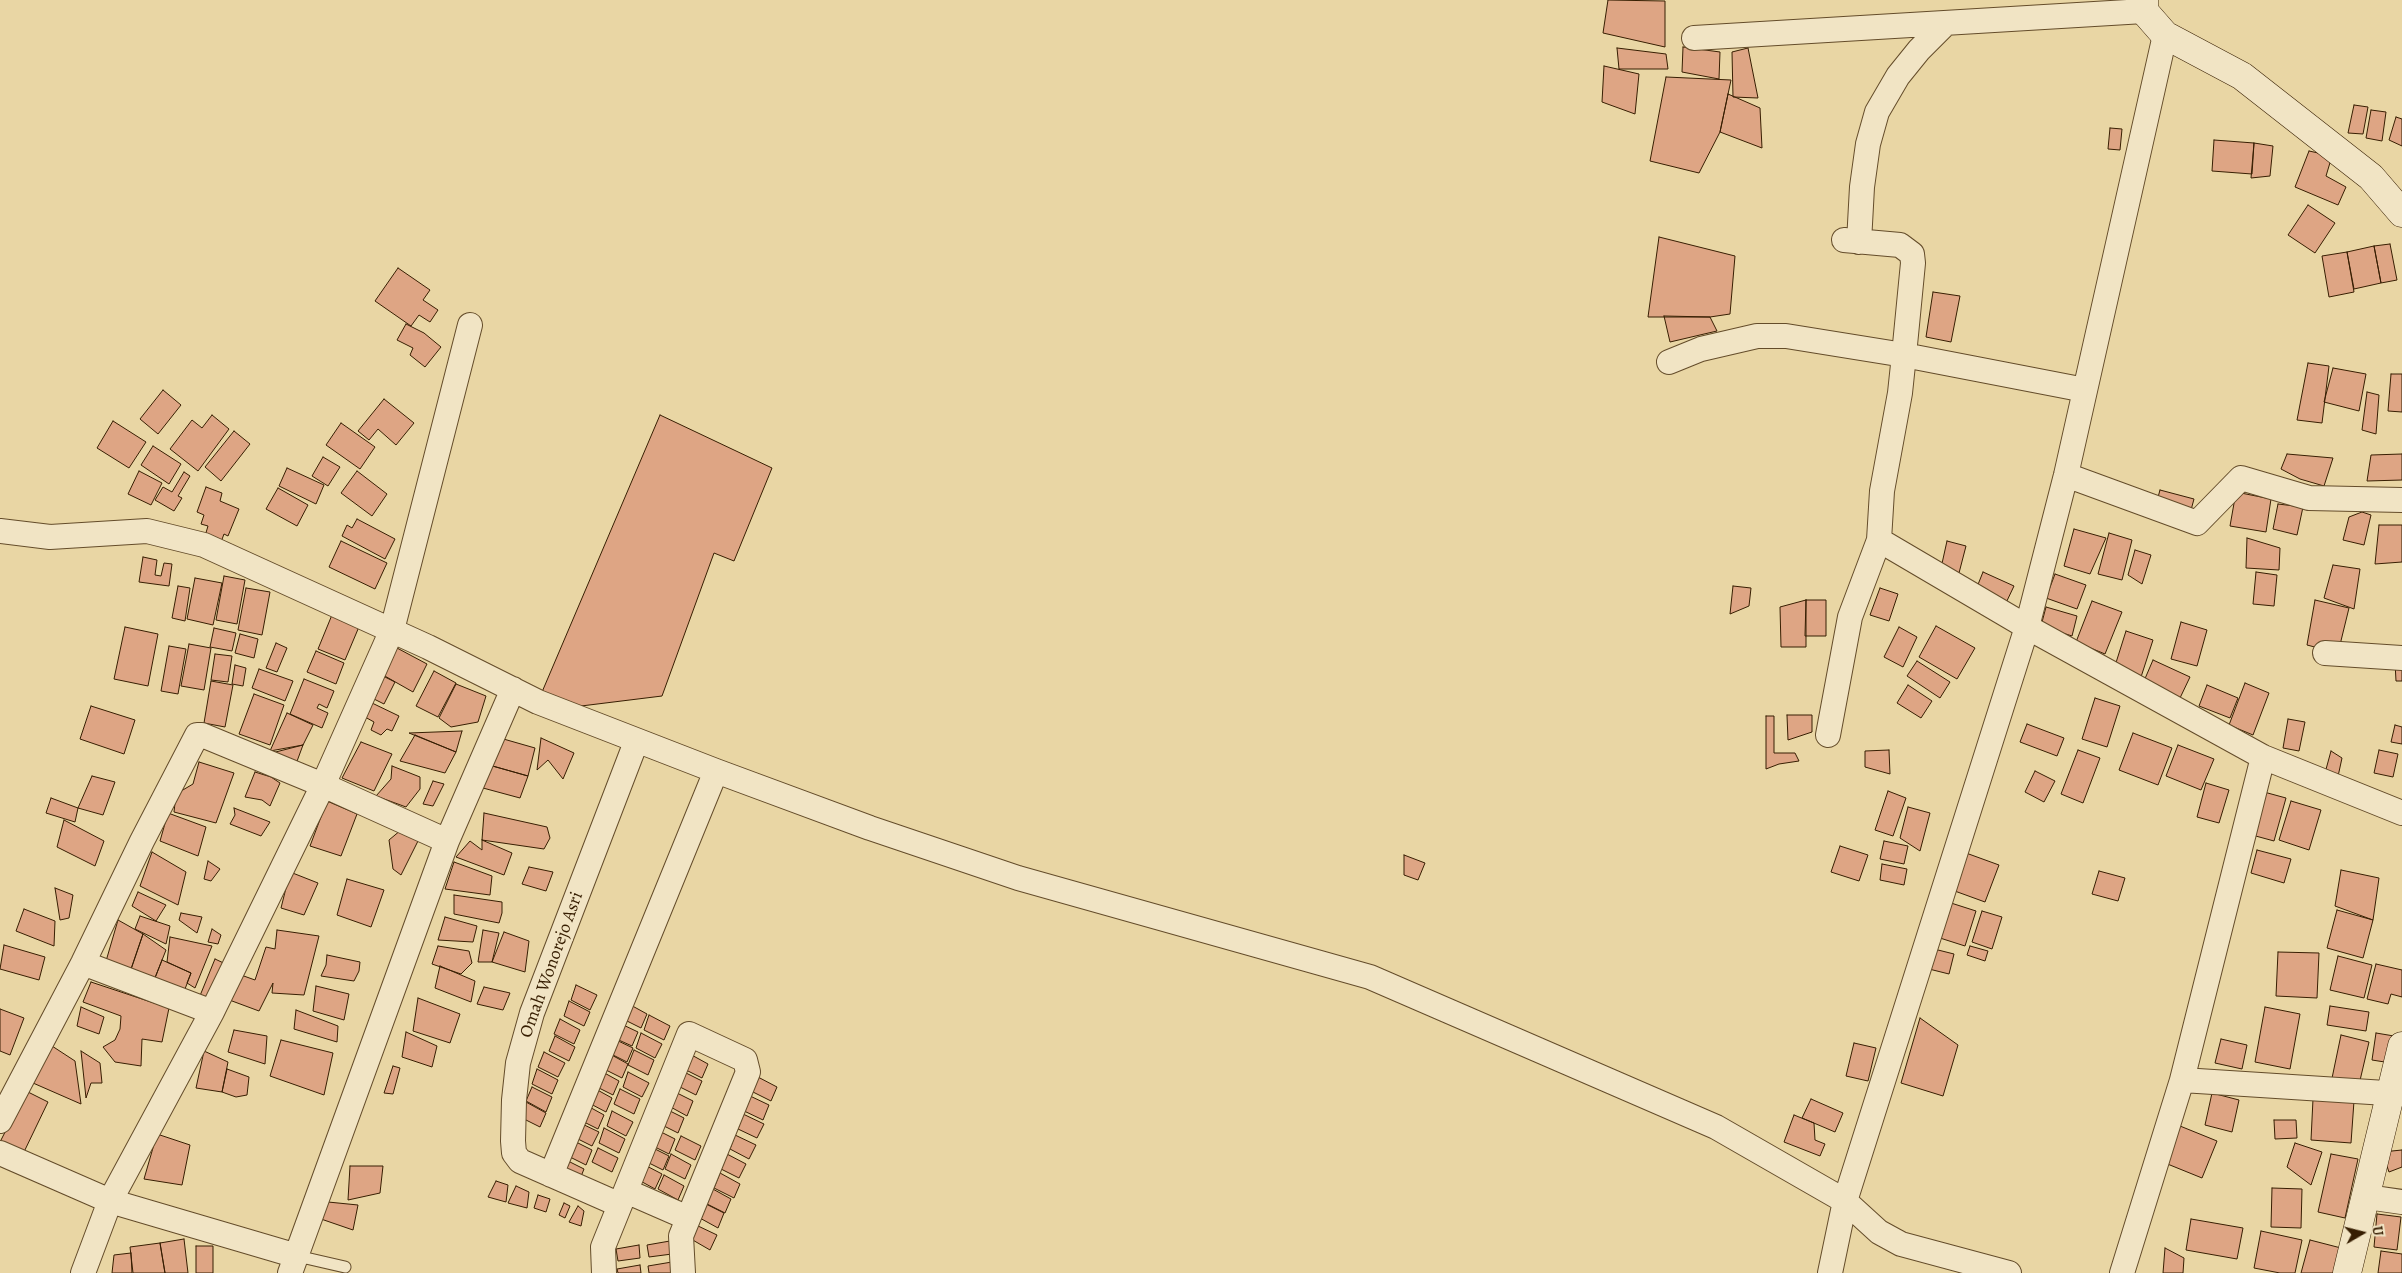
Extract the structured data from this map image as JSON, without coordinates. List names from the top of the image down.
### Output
{
  "streets": {
    "street": ["Omah Wonorejo Asri"]
  },
  "north": "right"
}
